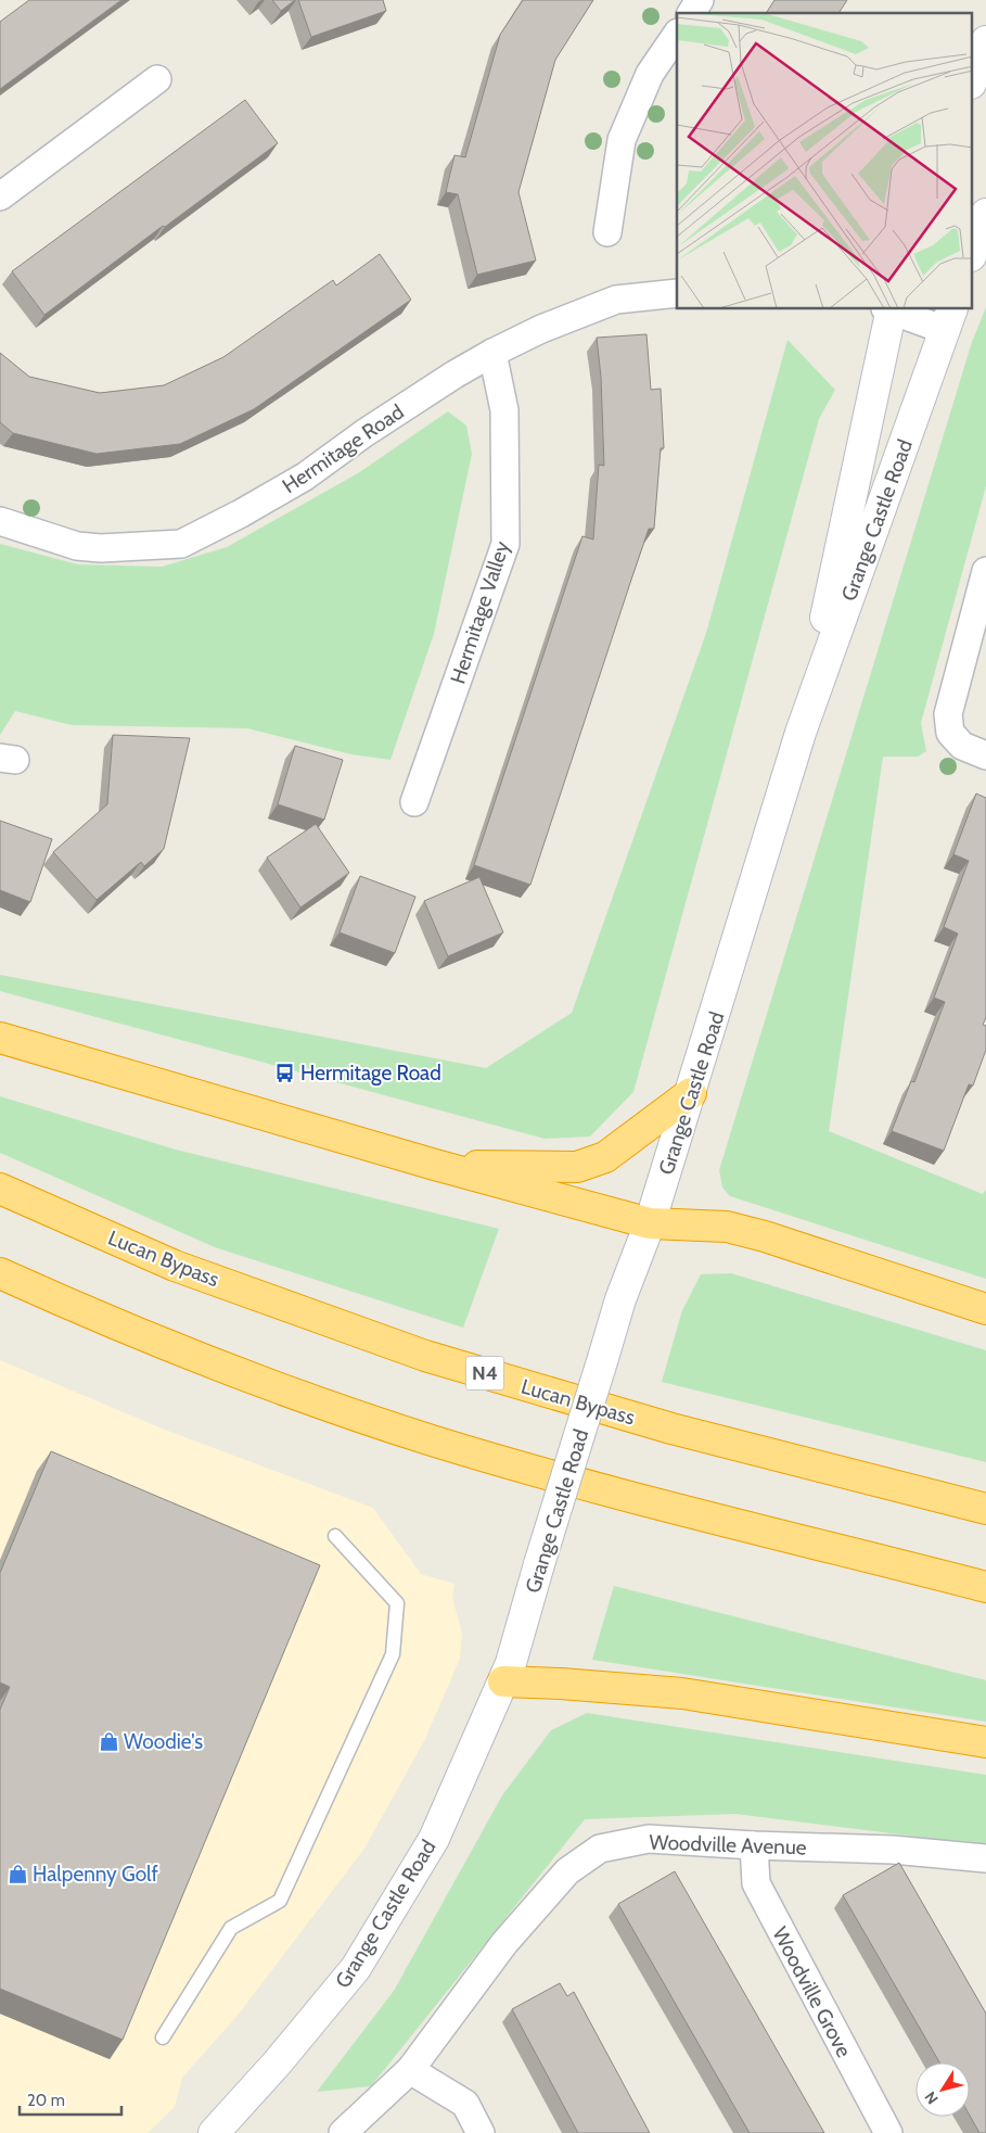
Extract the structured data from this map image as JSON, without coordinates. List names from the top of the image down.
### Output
{
  "streets": {
    "highway": ["Lucan Bypass", "N4"],
    "main road": ["Grange Castle Road"],
    "street": [
      "Hermitage Road",
      "Hermitage Valley",
      "Woodville Avenue",
      "Woodville Grove"
    ]
  },
  "crossings": [
    ["Hermitage Road", "Hermitage Valley"],
    ["Woodville Avenue", "Woodville Grove"]
  ],
  "places": {
    "bus stop": ["Hermitage Road"],
    "shop": ["Woodie's", "Halpenny Golf"]
  },
  "scale_bar": "20 m",
  "north": "bottom left"
}
